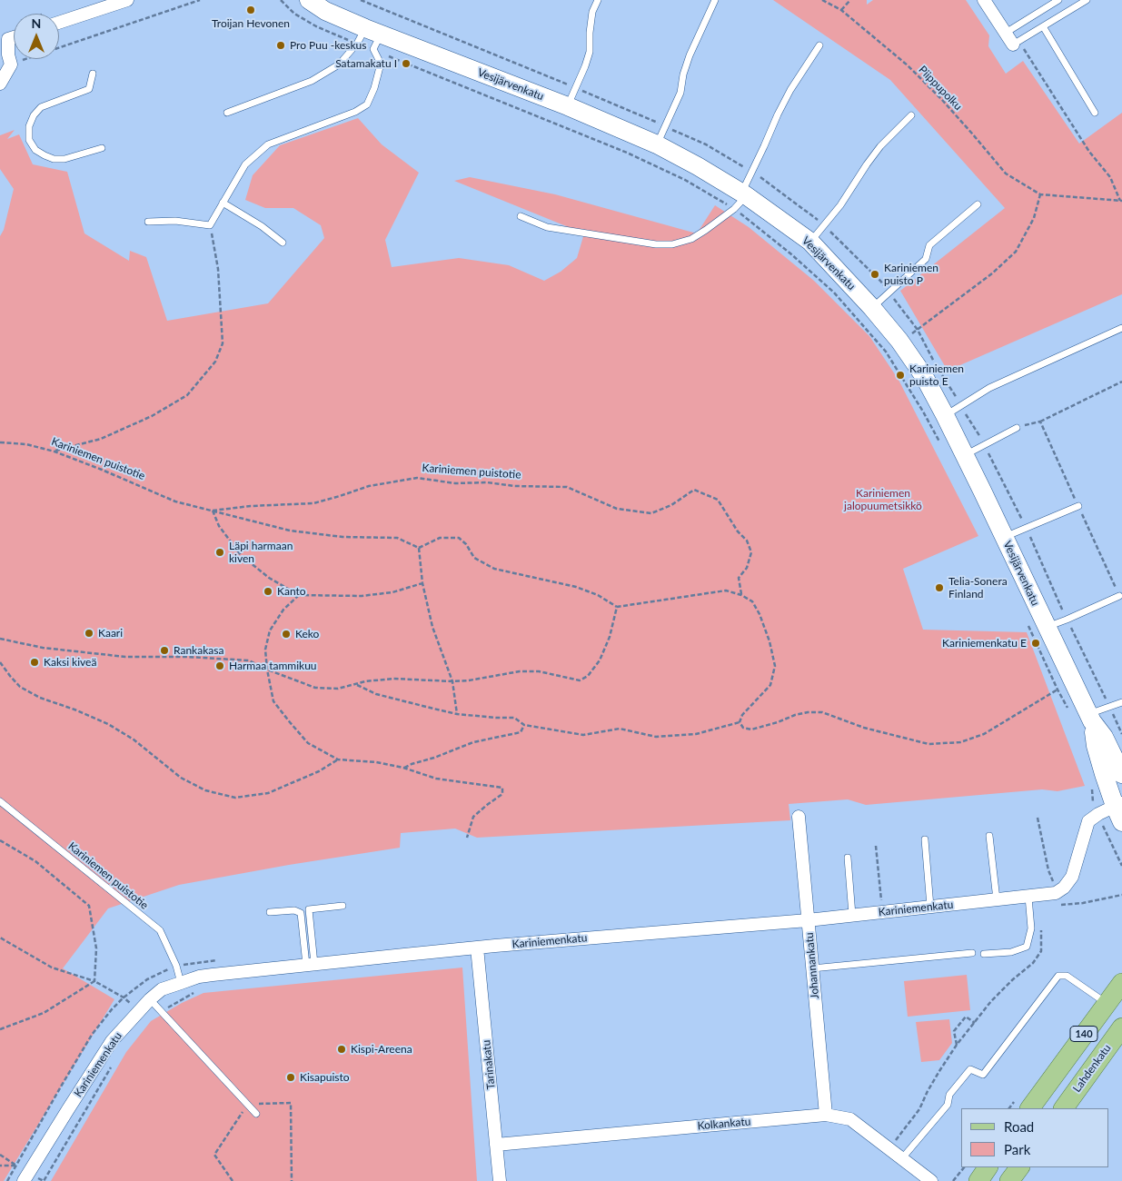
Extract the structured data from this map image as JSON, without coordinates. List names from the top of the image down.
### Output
{
  "streets": {
    "main road": ["140", "Lahdenkatu"],
    "street": [
      "Vesijärvenkatu",
      "Kariniemenkatu",
      "Johannankatu",
      "Tarinakatu",
      "Kolkankatu"
    ],
    "lane": ["Kariniemen puistotie"],
    "path": ["Piippupolku"]
  },
  "crossings": [
    ["Vesijärvenkatu", "Kariniemenkatu"],
    ["Kariniemen puistotie", "Kariniemenkatu"],
    ["Kariniemenkatu", "Johannankatu"],
    ["Kariniemenkatu", "Tarinakatu"],
    ["Johannankatu", "Kolkankatu"],
    ["Tarinakatu", "Kolkankatu"]
  ],
  "parks": ["Kariniemen jalopuumetsikkö"],
  "places": [
    "Troijan Hevonen",
    "Pro Puu -keskus",
    "Satamakatu I",
    "Kariniemen puisto P",
    "Kariniemen puisto E",
    "Läpi harmaan kiven",
    "Telia-Sonera Finland",
    "Kanto",
    "Kaari",
    "Keko",
    "Kariniemenkatu E",
    "Rankakasa",
    "Kaksi kiveä",
    "Harmaa tammikuu",
    "Kispi-Areena",
    "Kisapuisto"
  ],
  "legend": ["Road", "Park"],
  "north": "top"
}
